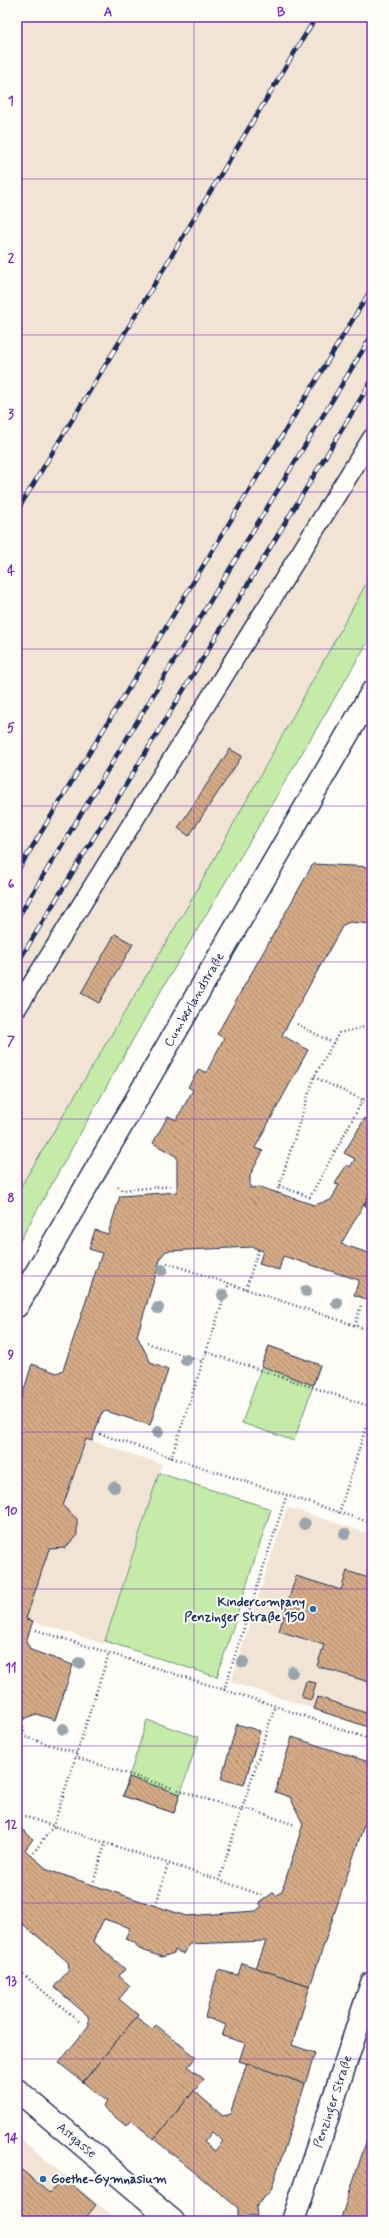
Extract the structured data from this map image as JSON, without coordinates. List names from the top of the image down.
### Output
{
  "streets": {
    "street": ["Cumberlandstraße", "Penzinger Straße", "Astgasse"]
  },
  "places": ["Kindercompany Penzinger Straße 150", "Goethe-Gymnasium"],
  "grid": {
    "columns": ["A", "B"],
    "rows": [
      "1",
      "2",
      "3",
      "4",
      "5",
      "6",
      "7",
      "8",
      "9",
      "10",
      "11",
      "12",
      "13",
      "14"
    ]
  }
}
